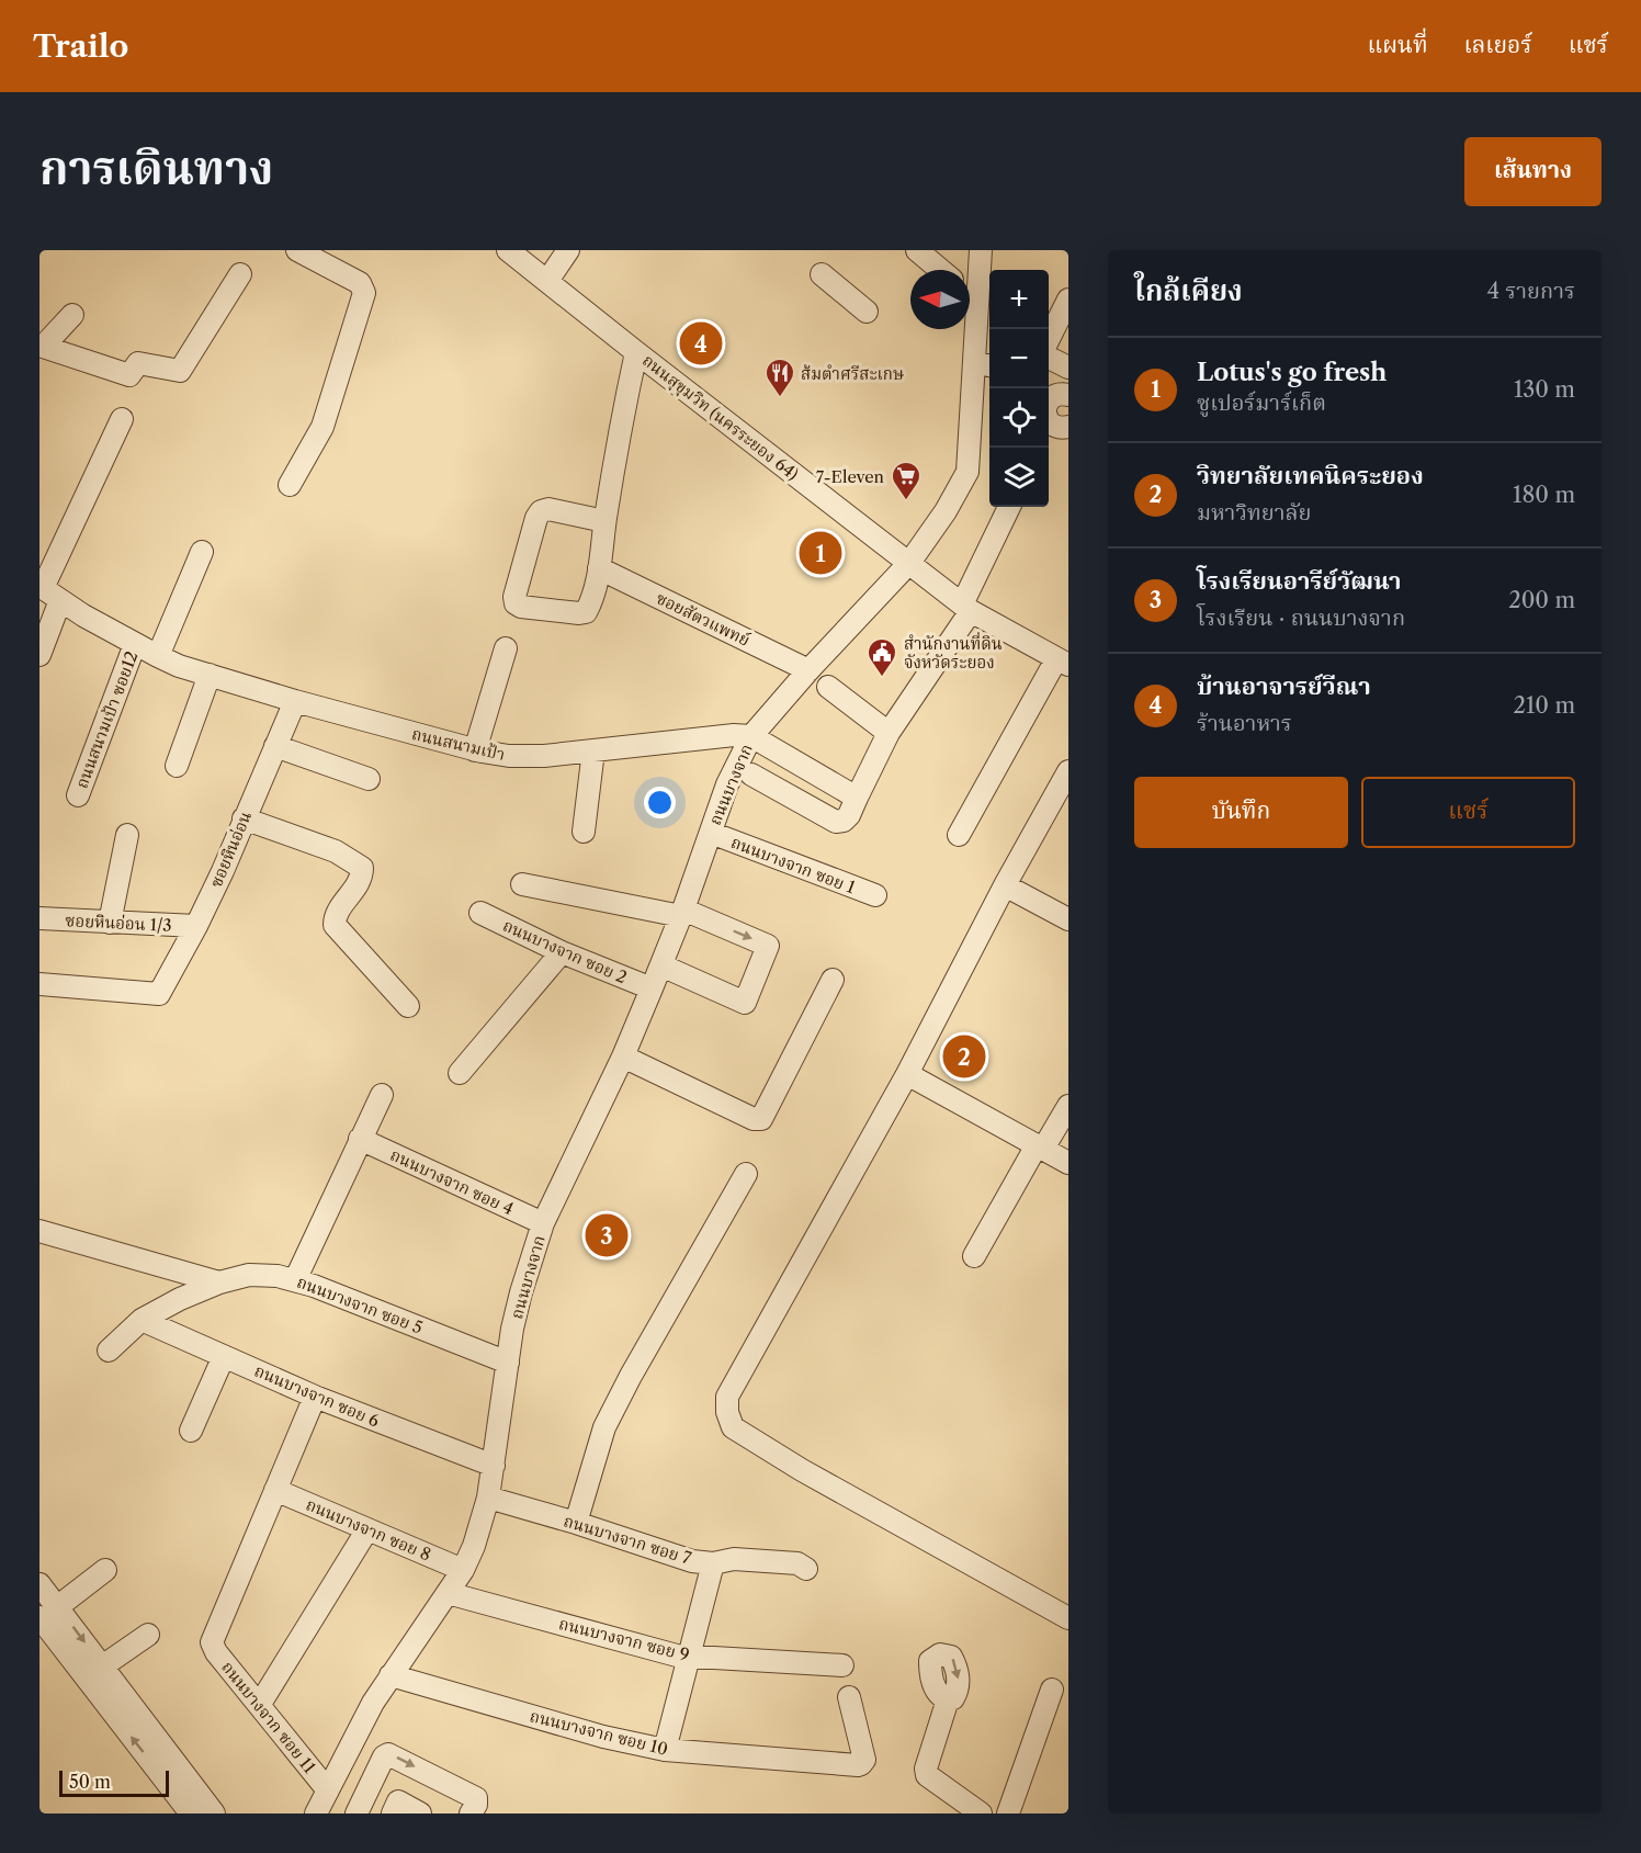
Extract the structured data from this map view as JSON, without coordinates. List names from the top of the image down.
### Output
{
  "streets": {
    "street": [
      "ถนนสุขุมวิท (นครระยอง 64)",
      "ซอยสัตวแพทย์",
      "ถนนสนามเป้า ซอย12",
      "ถนนสนามเป้า",
      "ถนนบางจาก",
      "ซอยหินอ่อน",
      "ถนนบางจาก ซอย 1",
      "ซอยหินอ่อน 1/3",
      "ถนนบางจาก ซอย 2",
      "ถนนบางจาก ซอย 4",
      "ถนนบางจาก ซอย 5",
      "ถนนบางจาก ซอย 6",
      "ถนนบางจาก ซอย 8",
      "ถนนบางจาก ซอย 7",
      "ถนนบางจาก ซอย 9",
      "ถนนบางจาก ซอย 11",
      "ถนนบางจาก ซอย 10"
    ]
  },
  "crossings": [
    ["ถนนสนามเป้า ซอย12", "ถนนสนามเป้า"],
    ["ถนนสนามเป้า", "ถนนบางจาก"],
    ["ถนนสนามเป้า", "ซอยหินอ่อน"],
    ["ถนนบางจาก", "ถนนบางจาก ซอย 1"],
    ["ถนนบางจาก", "ถนนบางจาก ซอย 2"],
    ["ถนนบางจาก", "ถนนบางจาก ซอย 4"],
    ["ถนนบางจาก", "ถนนบางจาก ซอย 5"],
    ["ถนนบางจาก", "ถนนบางจาก ซอย 6"],
    ["ถนนบางจาก", "ถนนบางจาก ซอย 8"],
    ["ถนนบางจาก", "ถนนบางจาก ซอย 7"],
    ["ถนนบางจาก", "ถนนบางจาก ซอย 9"],
    ["ถนนบางจาก", "ถนนบางจาก ซอย 11"],
    ["ถนนบางจาก", "ถนนบางจาก ซอย 10"],
    ["ซอยหินอ่อน", "ซอยหินอ่อน 1/3"],
    ["ถนนบางจาก ซอย 5", "ถนนบางจาก ซอย 6"],
    ["ถนนบางจาก ซอย 8", "ถนนบางจาก ซอย 11"]
  ],
  "places": {
    "restaurant": ["ส้มตำศรีสะเกษ"],
    "supermarket": ["7-Eleven"],
    "public building": ["สำนักงานที่ดิน จังหวัดระยอง"]
  },
  "scale_bar": "50 m",
  "north": "left",
  "page": {
    "header": "Trailo",
    "nav": ["แผนที่", "เลเยอร์", "แชร์"],
    "title": "การเดินทาง",
    "buttons": [
      "เส้นทาง",
      ["บันทึก", "แชร์"]
    ],
    "heading": ["ใกล้เคียง", "4 รายการ"],
    "map_buttons": ["+", "−"],
    "pins": [
      "4",
      "1",
      "2",
      "3"
    ],
    "list": [
      {
        "mark": "1",
        "name": "Lotus's go fresh",
        "note": "ซูเปอร์มาร์เก็ต",
        "value": "130 m"
      },
      {
        "mark": "2",
        "name": "วิทยาลัยเทคนิคระยอง",
        "note": "มหาวิทยาลัย",
        "value": "180 m"
      },
      {
        "mark": "3",
        "name": "โรงเรียนอารีย์วัฒนา",
        "note": "โรงเรียน · ถนนบางจาก",
        "value": "200 m"
      },
      {
        "mark": "4",
        "name": "บ้านอาจารย์วีณา",
        "note": "ร้านอาหาร",
        "value": "210 m"
      }
    ],
    "scale": "50 m"
  }
}
